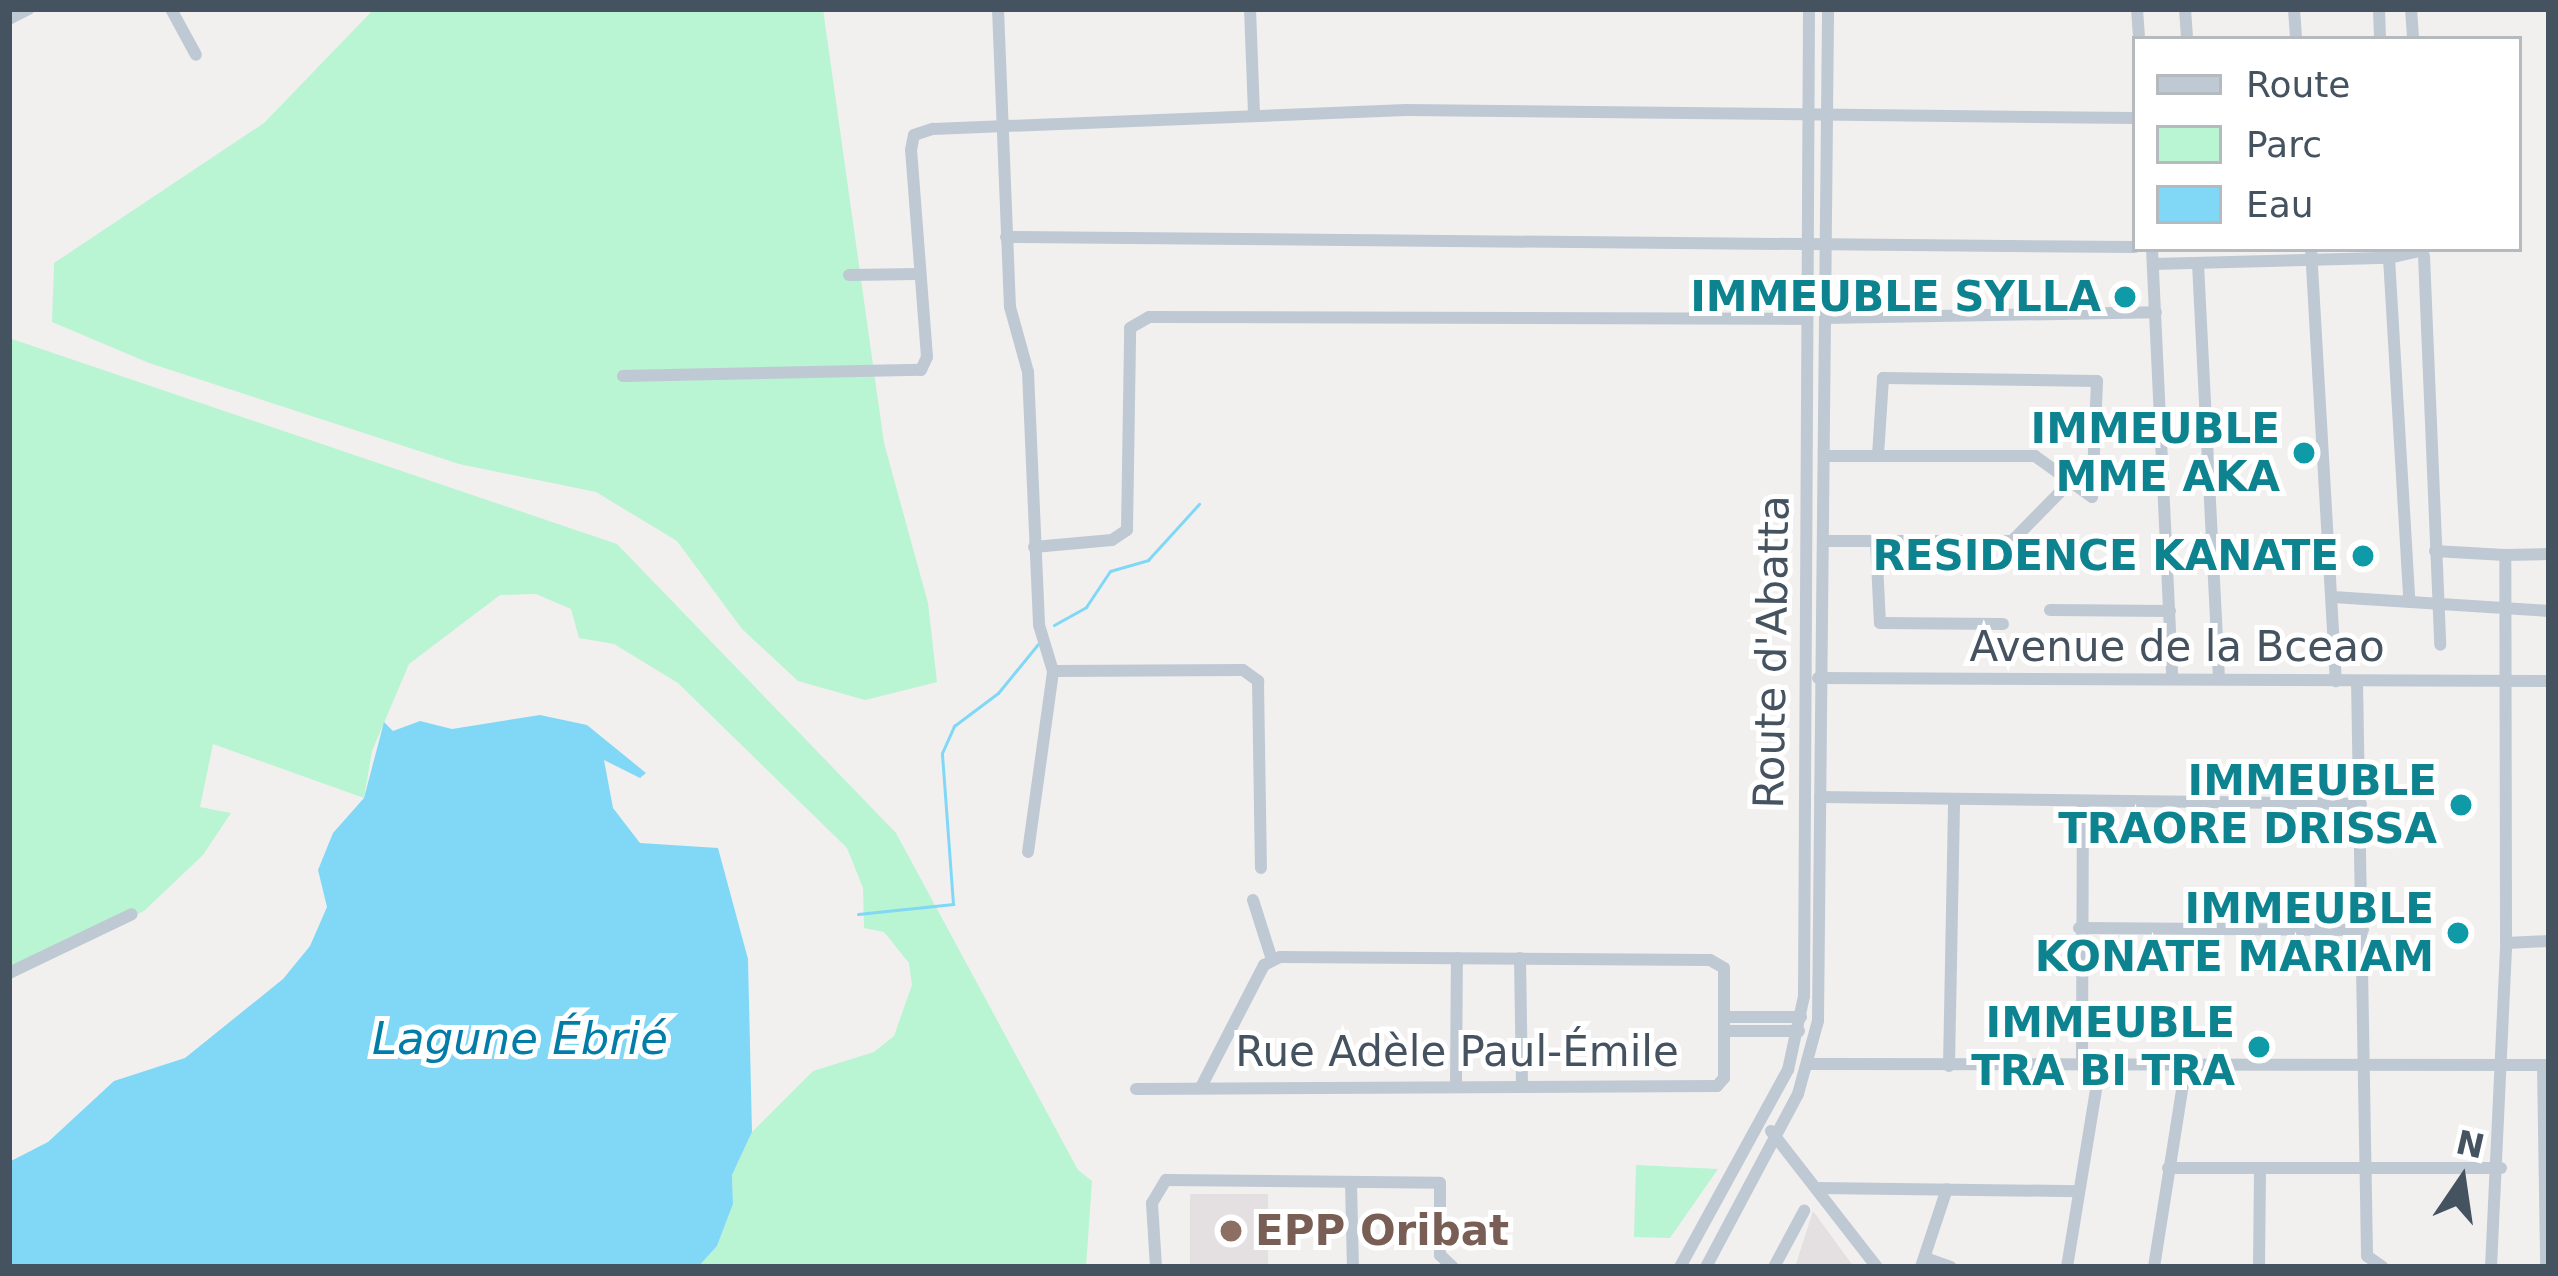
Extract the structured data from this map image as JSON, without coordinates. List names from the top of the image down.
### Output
{
  "streets": {
    "street": ["Avenue de la Bceao", "Route d'Abatta", "Rue Adèle Paul-Émile"]
  },
  "crossings": [
    ["Avenue de la Bceao", "Route d'Abatta"],
    ["Route d'Abatta", "Rue Adèle Paul-Émile"]
  ],
  "water": ["Lagune Ébrié"],
  "places": [
    "IMMEUBLE SYLLA",
    "IMMEUBLE MME AKA",
    "RESIDENCE KANATE",
    "IMMEUBLE TRAORE DRISSA",
    "IMMEUBLE KONATE MARIAM",
    "IMMEUBLE TRA BI TRA",
    "EPP Oribat"
  ],
  "legend": ["Route", "Parc", "Eau"],
  "north": "top"
}
